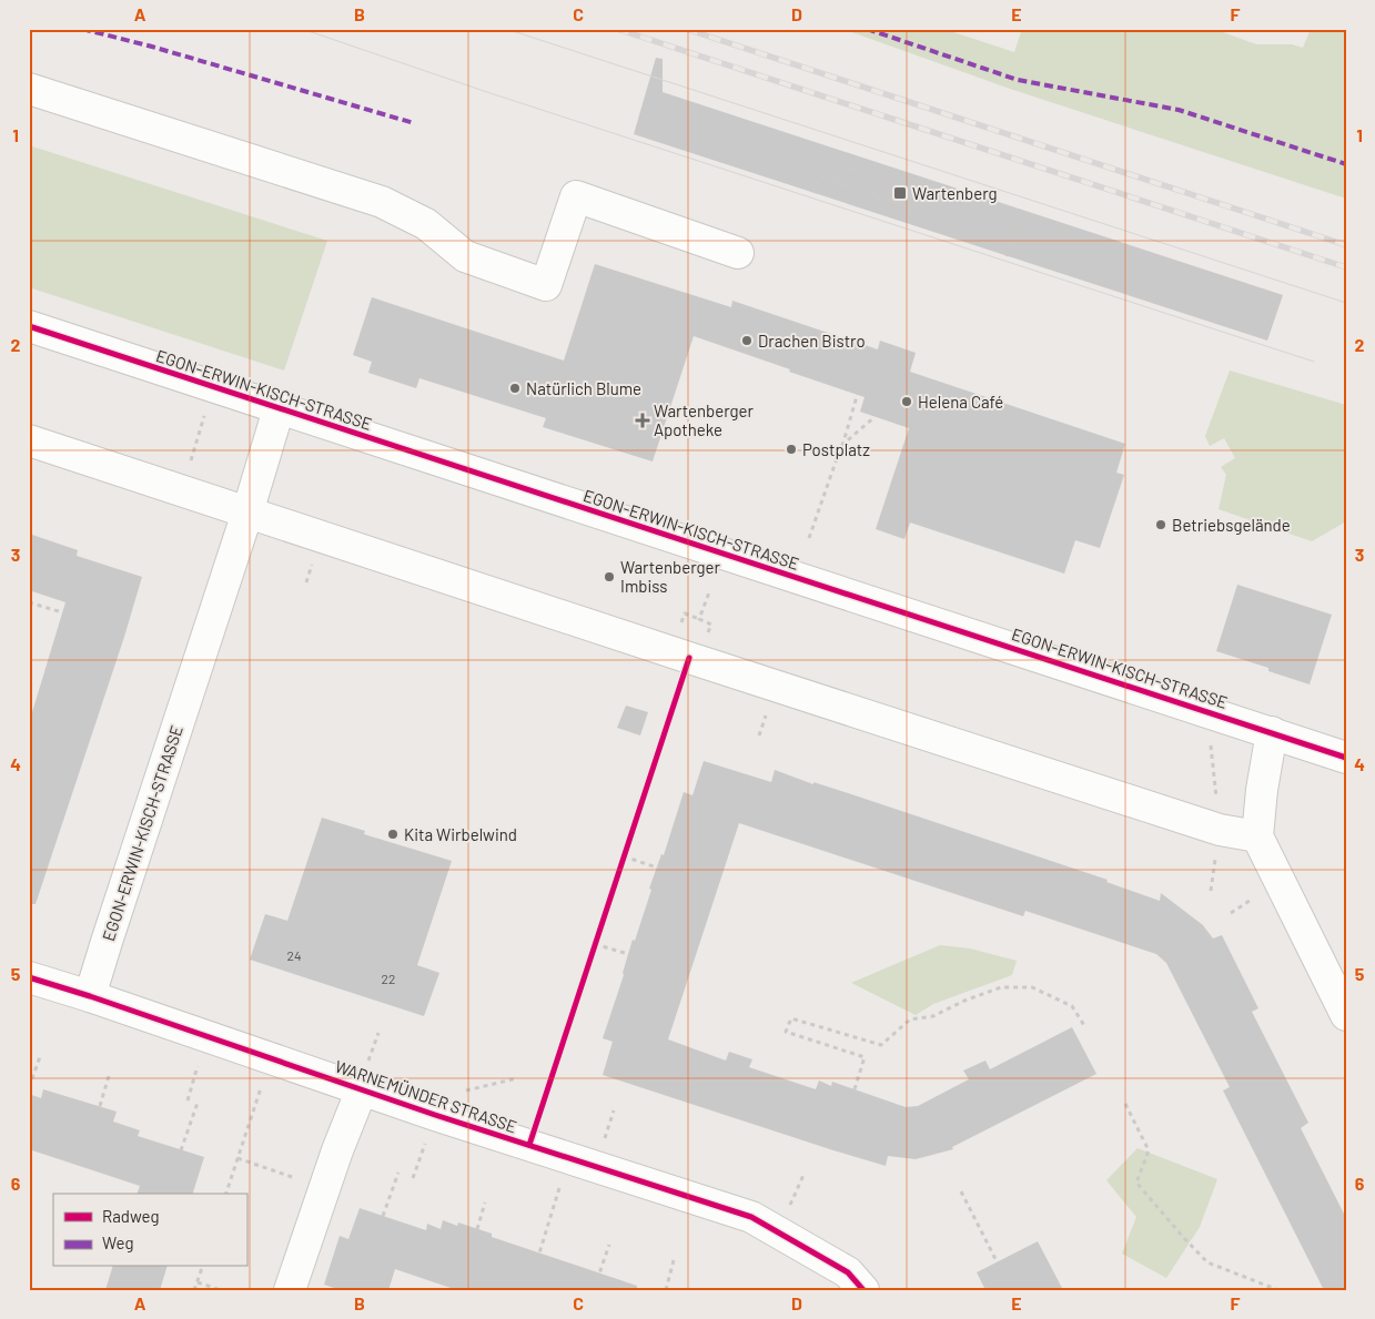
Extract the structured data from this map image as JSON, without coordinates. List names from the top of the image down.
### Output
{
  "streets": {
    "street": ["EGON-ERWIN-KISCH-STRASSE", "WARNEMÜNDER STRASSE"]
  },
  "crossings": [
    ["EGON-ERWIN-KISCH-STRASSE", "WARNEMÜNDER STRASSE"]
  ],
  "places": {
    "transit": ["Wartenberg"],
    "other": [
      "Drachen Bistro",
      "Natürlich Blume",
      "Helena Café",
      "Postplatz",
      "Betriebsgelände",
      "Wartenberger Imbiss",
      "Kita Wirbelwind"
    ],
    "health": ["Wartenberger Apotheke"]
  },
  "house_numbers": ["24", "22"],
  "legend": ["Radweg", "Weg"],
  "grid": {
    "columns": [
      "A",
      "B",
      "C",
      "D",
      "E",
      "F"
    ],
    "rows": [
      "1",
      "2",
      "3",
      "4",
      "5",
      "6"
    ]
  }
}
